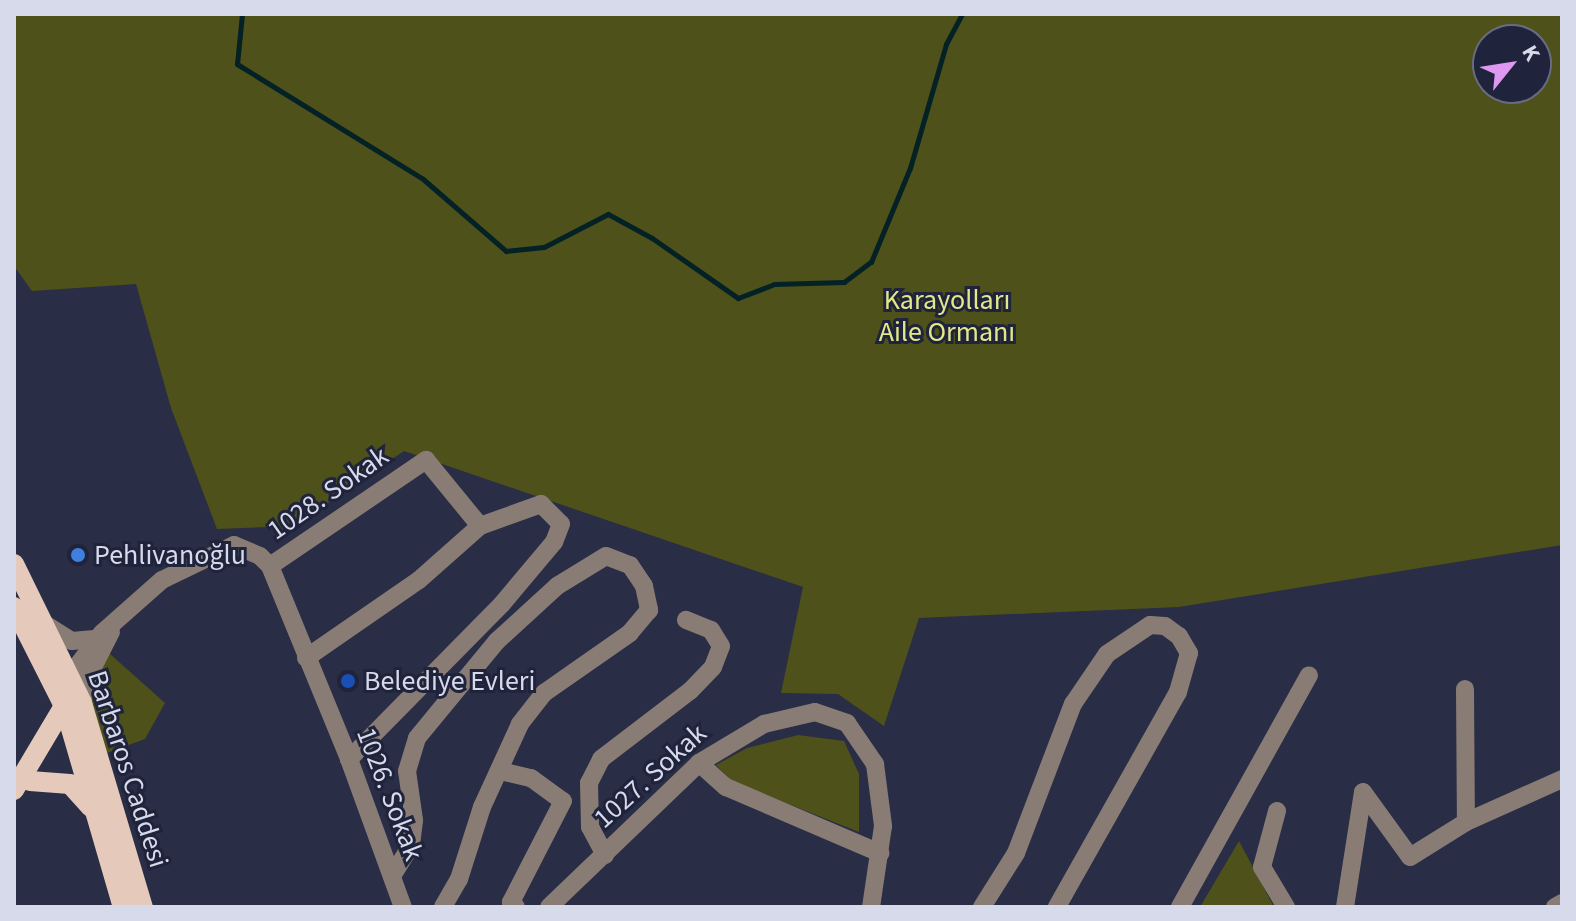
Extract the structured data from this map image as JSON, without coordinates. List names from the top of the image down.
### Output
{
  "streets": {
    "main road": ["Barbaros Caddesi"],
    "street": ["1028. Sokak", "1027. Sokak", "1026. Sokak"]
  },
  "crossings": [
    ["1028. Sokak", "1026. Sokak"]
  ],
  "parks": ["Karayolları Aile Ormanı"],
  "places": ["Pehlivanoğlu", "Belediye Evleri"],
  "north": "top right"
}
